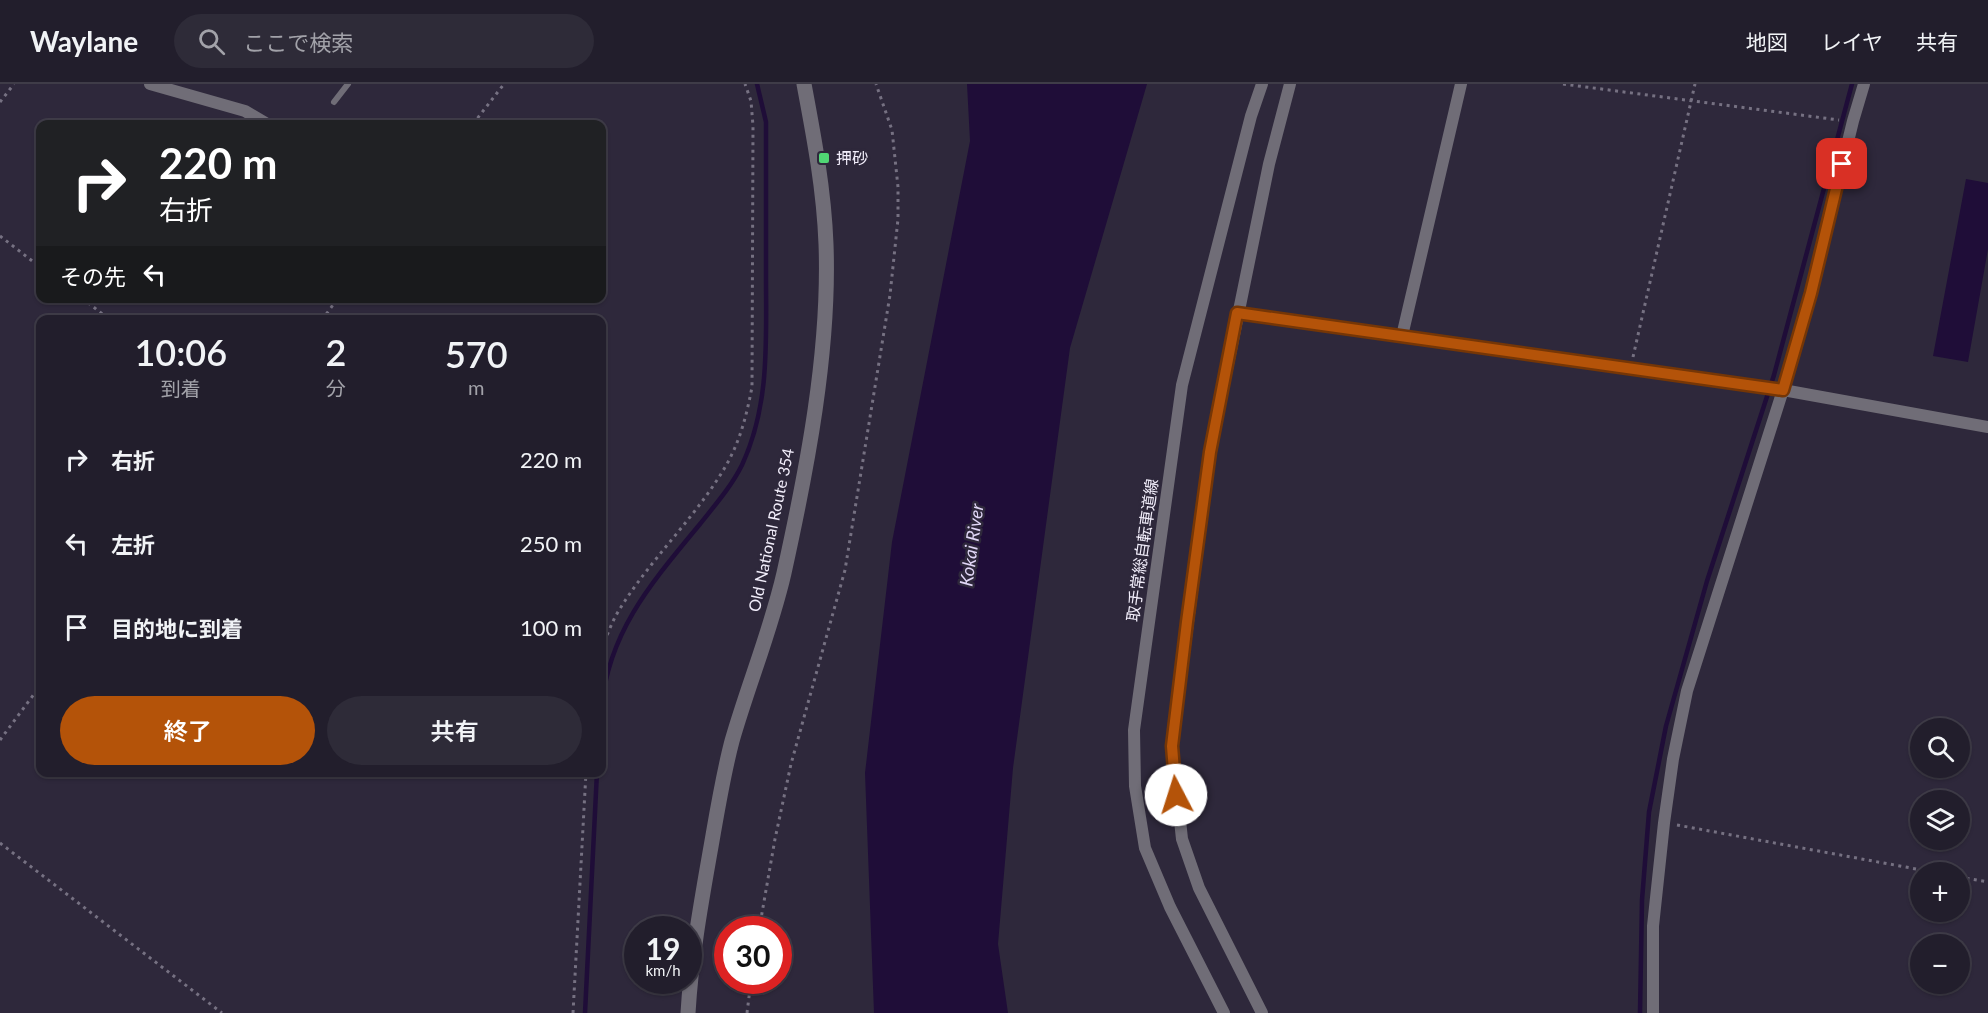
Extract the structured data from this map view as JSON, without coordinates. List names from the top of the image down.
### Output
{
  "streets": {
    "street": ["Old National Route 354", "取手常総自転車道線"]
  },
  "water": ["Kokai River"],
  "places": {
    "transit": ["押砂"]
  },
  "page": {
    "header": "Waylane",
    "search": "ここで検索",
    "nav": ["地図", "レイヤ", "共有"],
    "turn": ["220 m", "右折"],
    "then": "その先",
    "eta": [
      "10:06",
      "到着",
      "2",
      "分",
      "570",
      "m"
    ],
    "list": [
      {
        "name": "右折",
        "value": "220 m"
      },
      {
        "name": "左折",
        "value": "250 m"
      },
      {
        "name": "目的地に到着",
        "value": "100 m"
      }
    ],
    "buttons": ["終了", "共有"],
    "map_buttons": ["+", "−"],
    "speed": "19 km/h",
    "limit": "30"
  }
}
